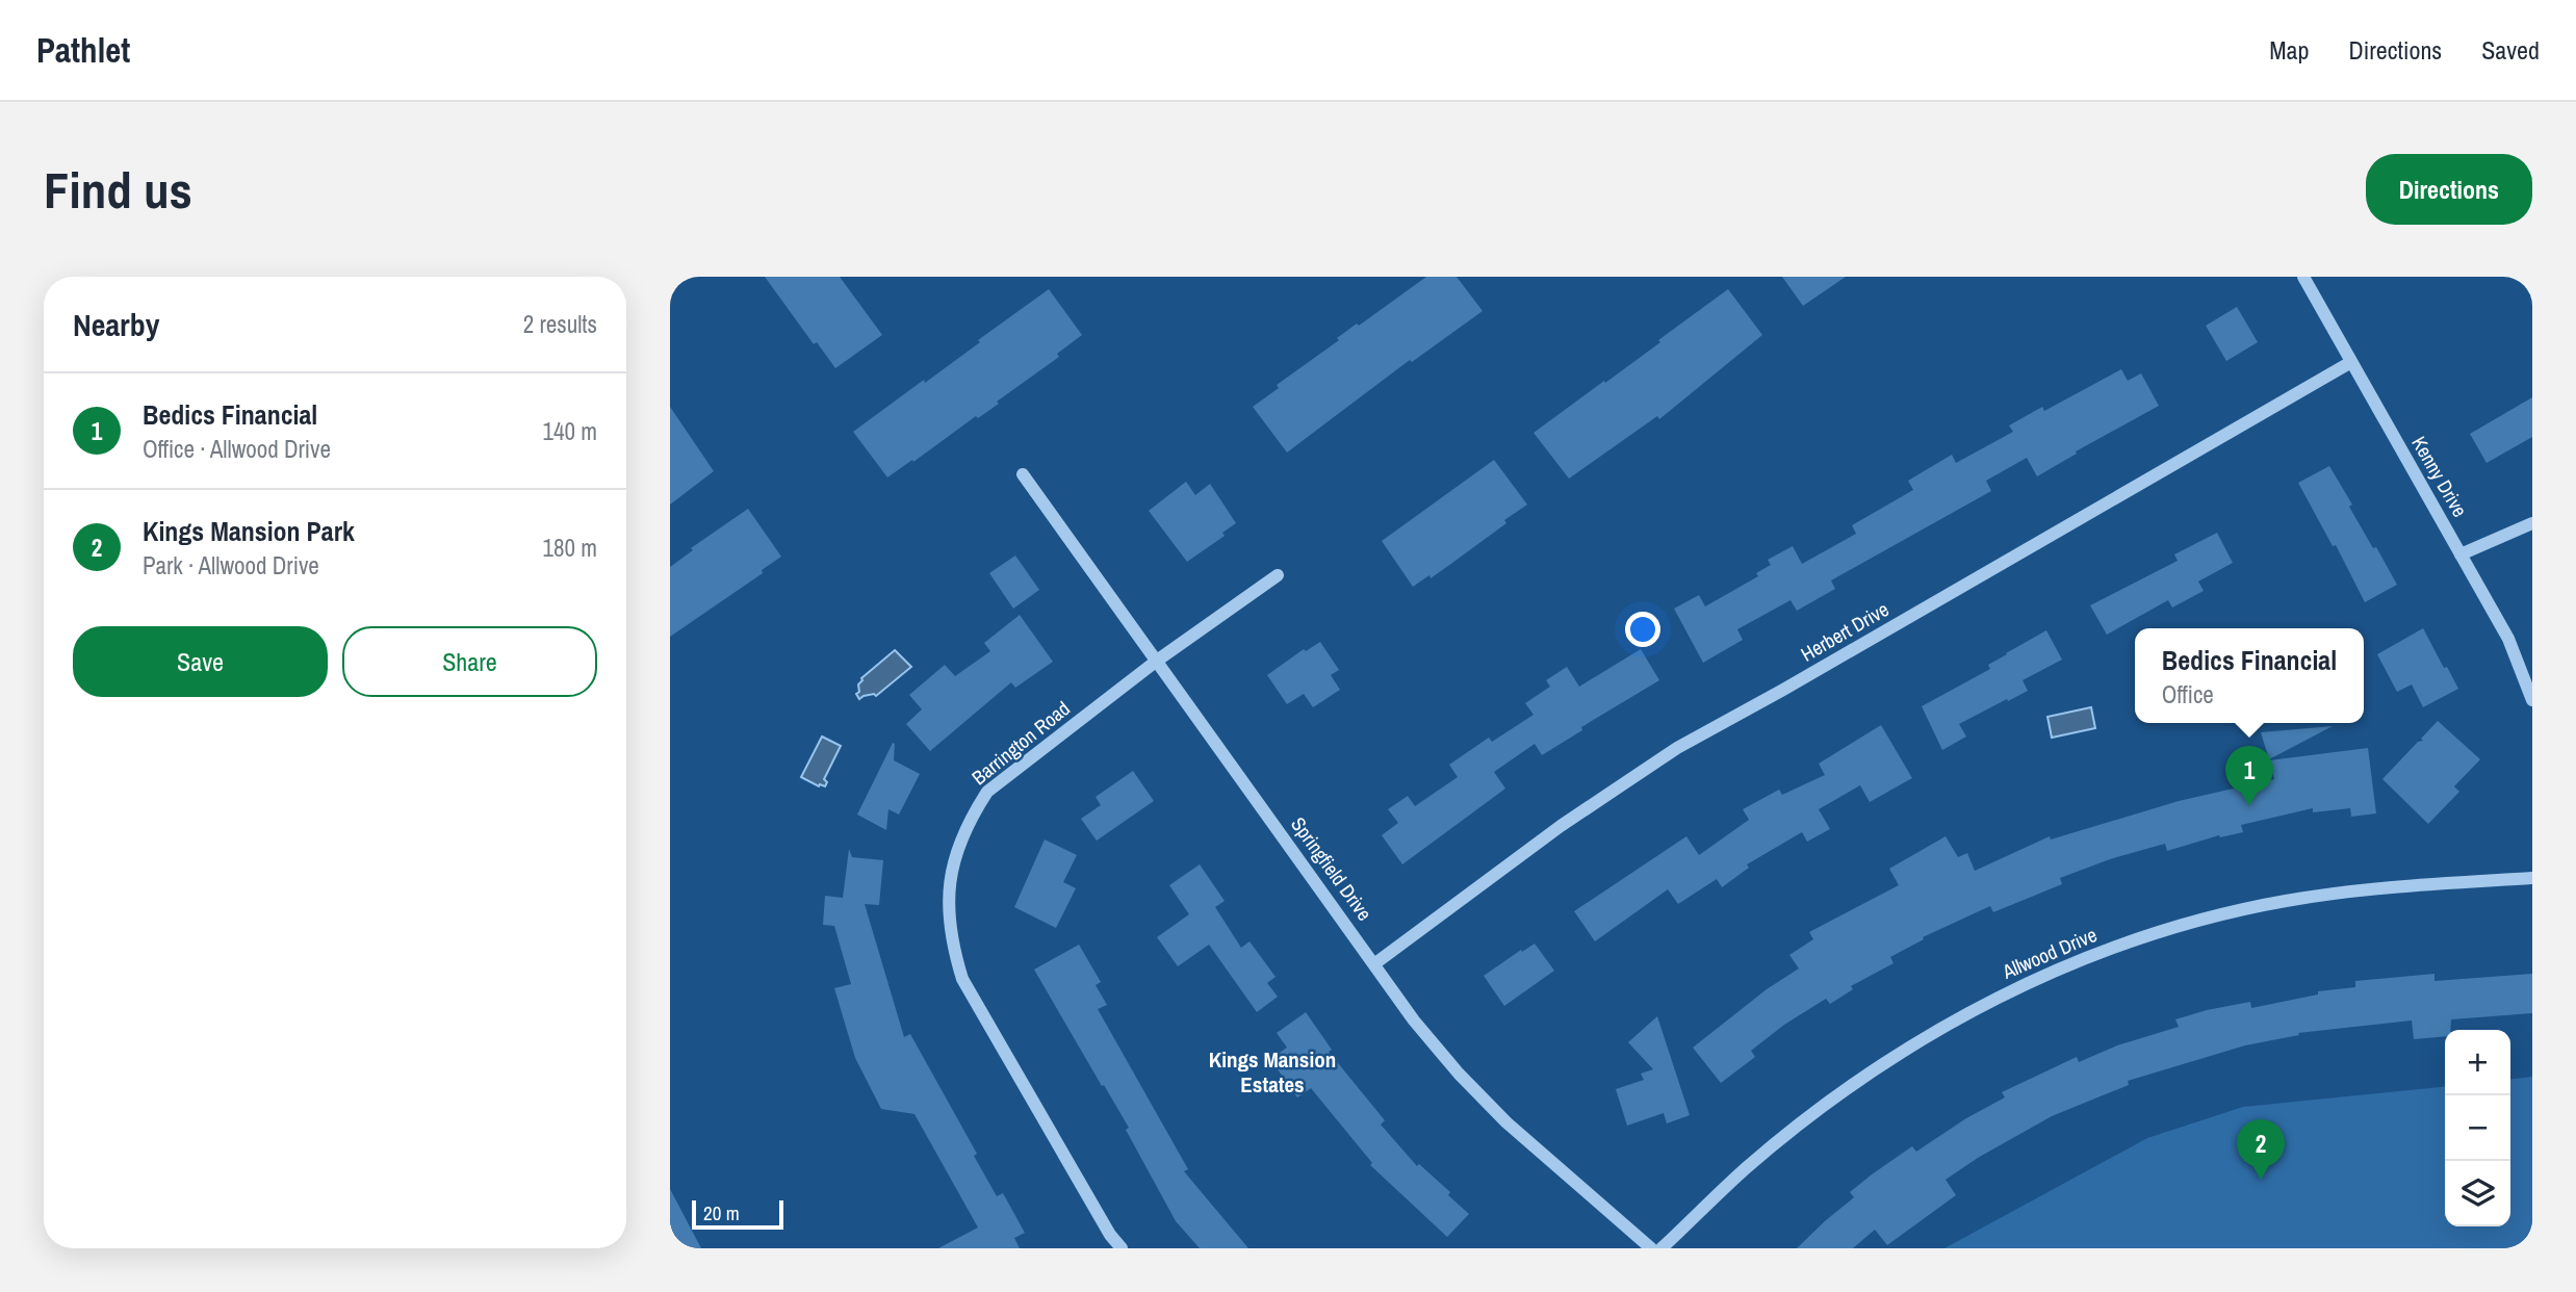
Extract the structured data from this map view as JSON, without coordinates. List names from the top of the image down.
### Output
{
  "streets": {
    "street": [
      "Kenny Drive",
      "Herbert Drive",
      "Barrington Road",
      "Springfield Drive",
      "Allwood Drive"
    ]
  },
  "crossings": [
    ["Kenny Drive", "Herbert Drive"],
    ["Herbert Drive", "Springfield Drive"],
    ["Barrington Road", "Springfield Drive"]
  ],
  "districts": ["Kings Mansion Estates"],
  "scale_bar": "20 m",
  "page": {
    "header": "Pathlet",
    "nav": ["Map", "Directions", "Saved"],
    "buttons": [
      "Directions",
      ["Save", "Share"]
    ],
    "title": "Find us",
    "heading": ["Nearby", "2 results"],
    "list": [
      {
        "mark": "1",
        "name": "Bedics Financial",
        "note": "Office · Allwood Drive",
        "value": "140 m"
      },
      {
        "mark": "2",
        "name": "Kings Mansion Park",
        "note": "Park · Allwood Drive",
        "value": "180 m"
      }
    ],
    "popup": ["Bedics Financial", "Office"],
    "pins": ["1", "2"],
    "map_buttons": ["+", "−"],
    "scale": "20 m"
  }
}
